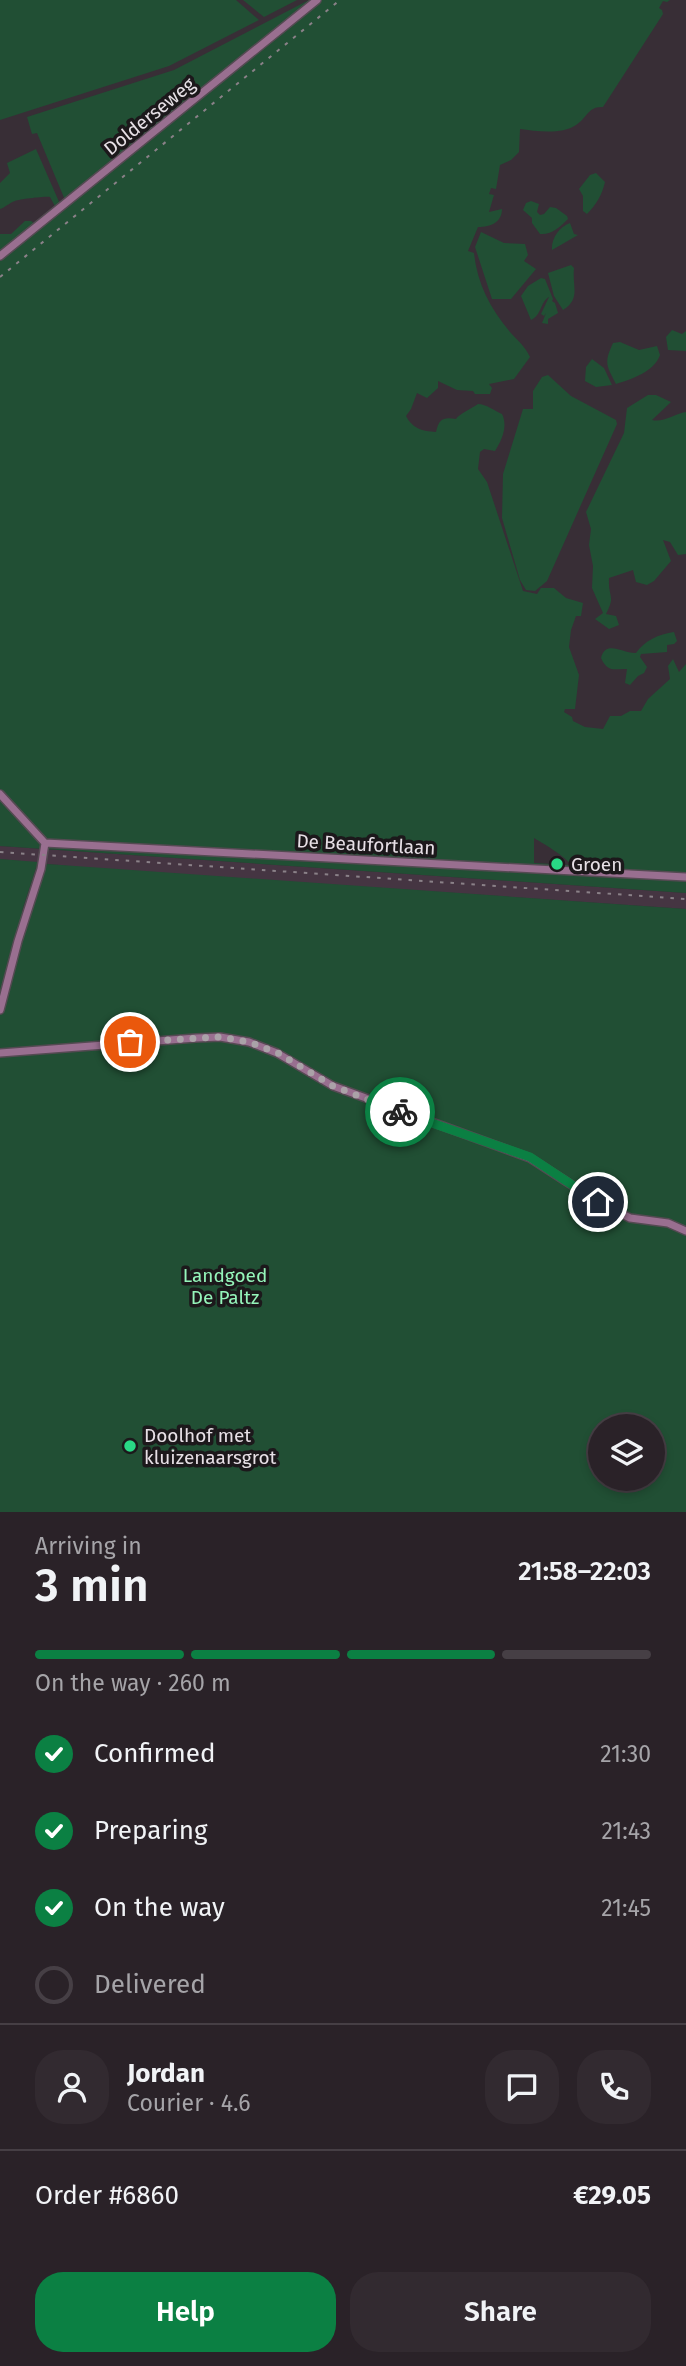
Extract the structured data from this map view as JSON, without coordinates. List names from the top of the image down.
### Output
{
  "streets": {
    "street": ["Dolderseweg", "De Beaufortlaan"]
  },
  "parks": ["Landgoed De Paltz"],
  "places": ["Groen", "Doolhof met kluizenaarsgrot"],
  "page": {
    "heading": ["3 min", "Arriving in", "21:58–22:03"],
    "panel": [
      "Jordan",
      "Courier · 4.6",
      "Order #6860",
      "€29.05"
    ],
    "bar": "On the way · 260 m",
    "list": [
      ["Confirmed", "21:30"],
      ["Preparing", "21:43"],
      ["On the way", "21:45"],
      "Delivered"
    ],
    "buttons": ["Help", "Share"]
  }
}
